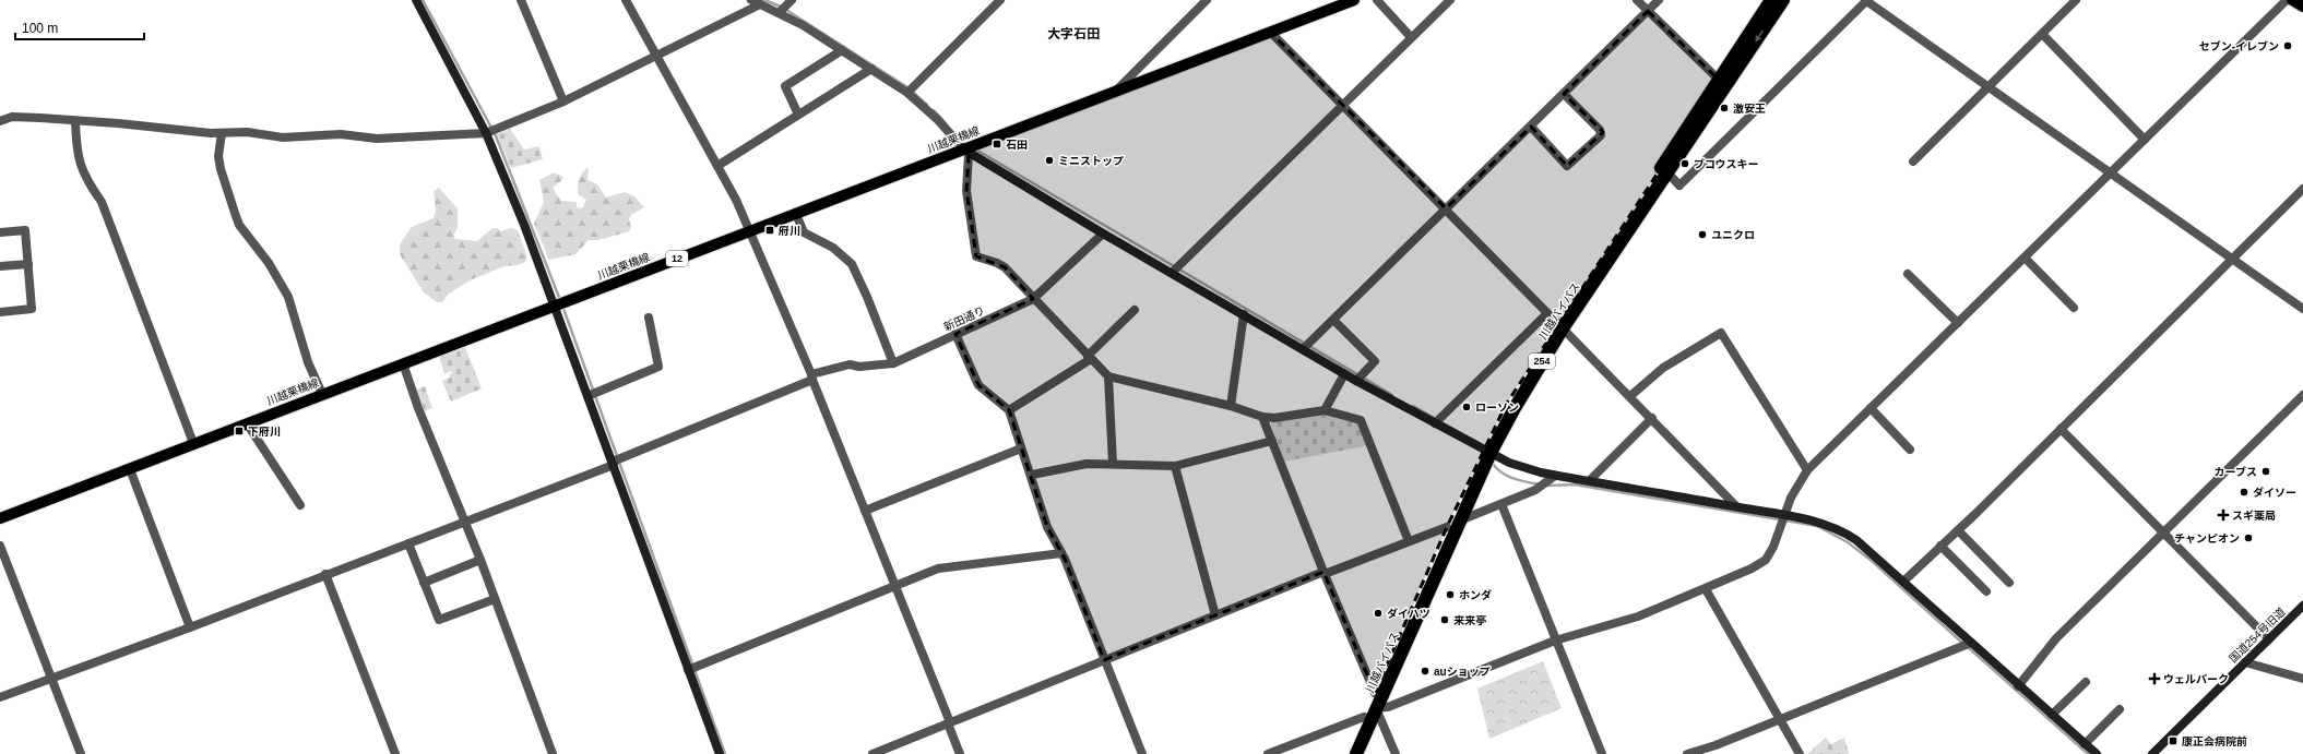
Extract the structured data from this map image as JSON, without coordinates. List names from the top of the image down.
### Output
{
  "streets": {
    "highway": ["川越バイパス", "254"],
    "main road": ["川越栗橋線", "12"],
    "street": ["新田通り", "国道254号旧道"]
  },
  "districts": ["大字石田"],
  "places": {
    "other": [
      "セブン-イレブン",
      "激安王",
      "ミニストップ",
      "ブコウスキー",
      "ユニクロ",
      "ローソン",
      "カーブス",
      "ダイソー",
      "チャンピオン",
      "ホンダ",
      "ダイハツ",
      "来来亭",
      "auショップ"
    ],
    "transit": [
      "石田",
      "府川",
      "下府川",
      "康正会病院前"
    ],
    "health": ["スギ薬局", "ウェルパーク"]
  },
  "scale_bar": "100 m"
}
